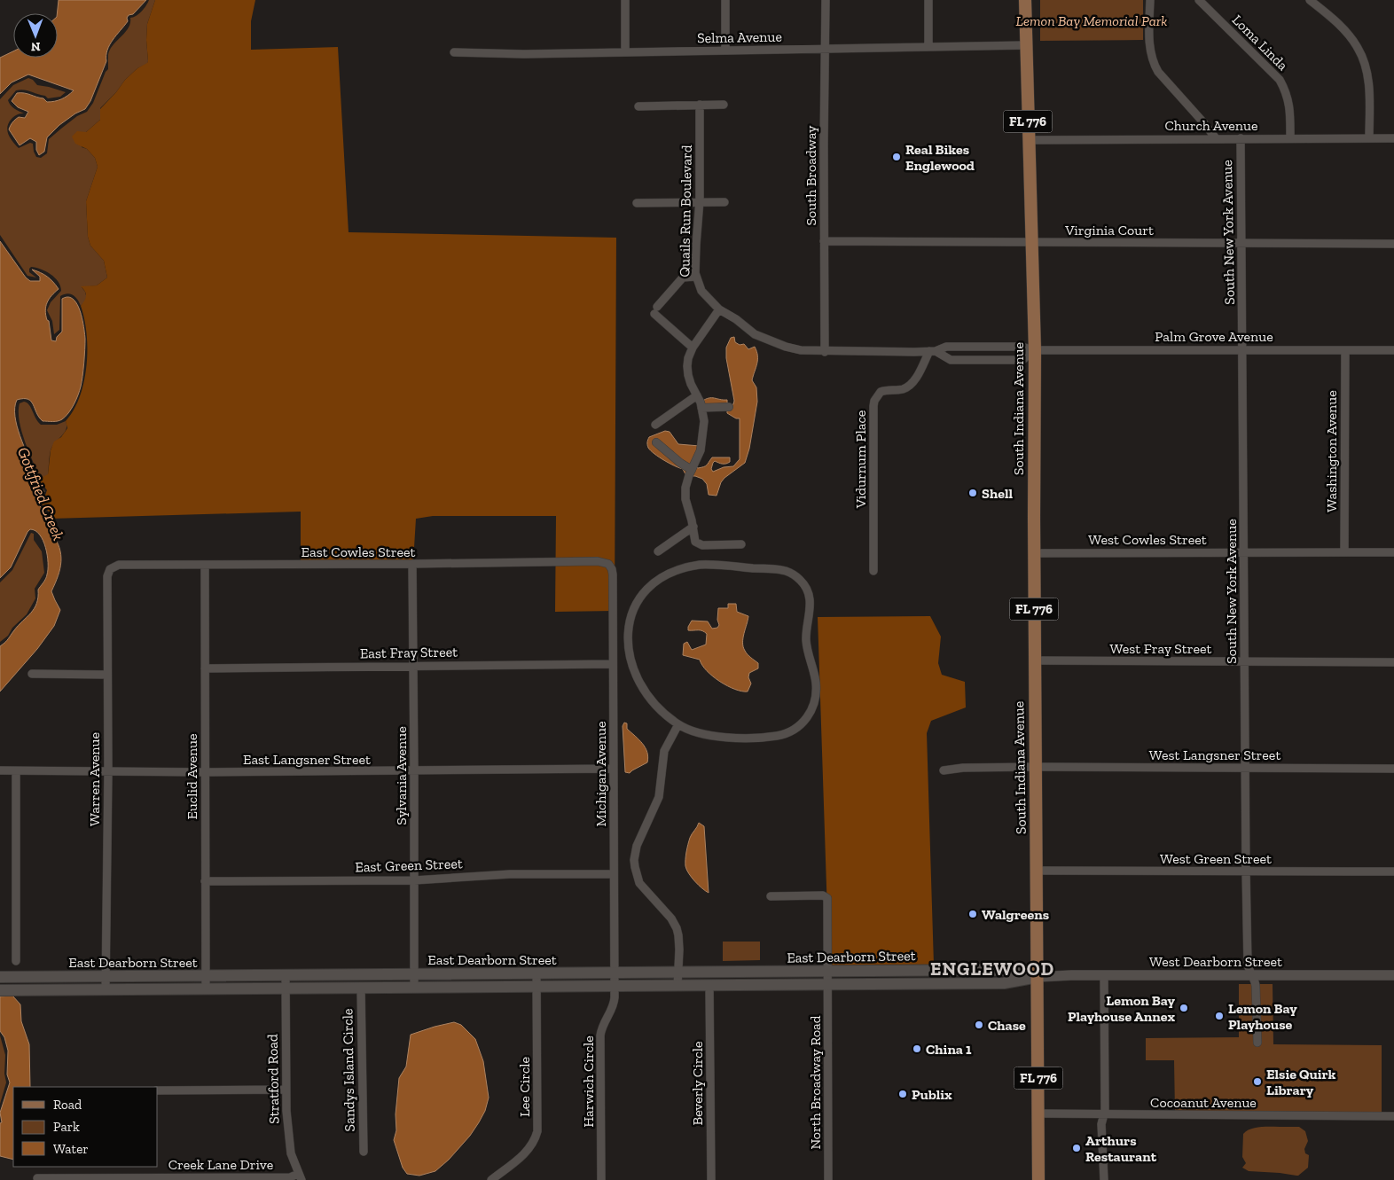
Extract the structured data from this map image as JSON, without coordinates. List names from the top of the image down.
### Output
{
  "streets": {
    "main road": ["FL 776", "South Indiana Avenue", "East Dearborn Street"],
    "street": [
      "Selma Avenue",
      "Loma Linda",
      "Church Avenue",
      "South Broadway",
      "Quails Run Boulevard",
      "Virginia Court",
      "South New York Avenue",
      "Palm Grove Avenue",
      "Washington Avenue",
      "Vidurnum Place",
      "West Cowles Street",
      "East Cowles Street",
      "West Fray Street",
      "East Fray Street",
      "West Langsner Street",
      "East Langsner Street",
      "Michigan Avenue",
      "Sylvania Avenue",
      "Euclid Avenue",
      "Warren Avenue",
      "West Green Street",
      "East Green Street",
      "West Dearborn Street",
      "Sandys Island Circle",
      "Stratford Road",
      "Harwich Circle",
      "North Broadway Road",
      "Beverly Circle",
      "Lee Circle",
      "Cocoanut Avenue",
      "Creek Lane Drive"
    ]
  },
  "crossings": [
    ["Selma Avenue", "South Broadway"],
    ["Selma Avenue", "South Indiana Avenue"],
    ["Loma Linda", "Church Avenue"],
    ["FL 776", "South Indiana Avenue"],
    ["FL 776", "East Dearborn Street"],
    ["FL 776", "West Dearborn Street"],
    ["FL 776", "Cocoanut Avenue"],
    ["Church Avenue", "South New York Avenue"],
    ["Church Avenue", "South Indiana Avenue"],
    ["South Broadway", "Quails Run Boulevard"],
    ["South Broadway", "Virginia Court"],
    ["Quails Run Boulevard", "Palm Grove Avenue"],
    ["Quails Run Boulevard", "South Indiana Avenue"],
    ["Quails Run Boulevard", "Vidurnum Place"],
    ["Virginia Court", "South New York Avenue"],
    ["Virginia Court", "South Indiana Avenue"],
    ["South New York Avenue", "Palm Grove Avenue"],
    ["South New York Avenue", "West Cowles Street"],
    ["South New York Avenue", "West Fray Street"],
    ["South New York Avenue", "West Langsner Street"],
    ["South New York Avenue", "West Green Street"],
    ["South New York Avenue", "West Dearborn Street"],
    ["Palm Grove Avenue", "South Indiana Avenue"],
    ["Palm Grove Avenue", "Washington Avenue"],
    ["South Indiana Avenue", "West Cowles Street"],
    ["South Indiana Avenue", "West Fray Street"],
    ["South Indiana Avenue", "West Langsner Street"],
    ["South Indiana Avenue", "West Green Street"],
    ["South Indiana Avenue", "East Dearborn Street"],
    ["South Indiana Avenue", "West Dearborn Street"],
    ["Washington Avenue", "West Cowles Street"],
    ["East Cowles Street", "Michigan Avenue"],
    ["East Cowles Street", "Sylvania Avenue"],
    ["East Cowles Street", "Euclid Avenue"],
    ["East Cowles Street", "Warren Avenue"],
    ["East Fray Street", "Michigan Avenue"],
    ["East Fray Street", "Sylvania Avenue"],
    ["East Fray Street", "Euclid Avenue"],
    ["East Langsner Street", "Michigan Avenue"],
    ["East Langsner Street", "Sylvania Avenue"],
    ["East Langsner Street", "Euclid Avenue"],
    ["East Langsner Street", "Warren Avenue"],
    ["Michigan Avenue", "East Green Street"],
    ["Michigan Avenue", "East Dearborn Street"],
    ["Michigan Avenue", "Harwich Circle"],
    ["Sylvania Avenue", "East Green Street"],
    ["Sylvania Avenue", "East Dearborn Street"],
    ["Euclid Avenue", "East Green Street"],
    ["Euclid Avenue", "East Dearborn Street"],
    ["Warren Avenue", "East Dearborn Street"],
    ["East Dearborn Street", "West Dearborn Street"],
    ["East Dearborn Street", "Sandys Island Circle"],
    ["East Dearborn Street", "Stratford Road"],
    ["East Dearborn Street", "Harwich Circle"],
    ["East Dearborn Street", "North Broadway Road"],
    ["East Dearborn Street", "Beverly Circle"],
    ["East Dearborn Street", "Lee Circle"],
    ["Stratford Road", "Creek Lane Drive"]
  ],
  "districts": ["ENGLEWOOD"],
  "water": ["Gottfried Creek"],
  "parks": ["Lemon Bay Memorial Park"],
  "places": [
    "Real Bikes Englewood",
    "Shell",
    "Walgreens",
    "Lemon Bay Playhouse Annex",
    "Lemon Bay Playhouse",
    "Chase",
    "China 1",
    "Elsie Quirk Library",
    "Publix",
    "Arthurs Restaurant"
  ],
  "legend": ["Road", "Park", "Water"],
  "north": "bottom"
}
